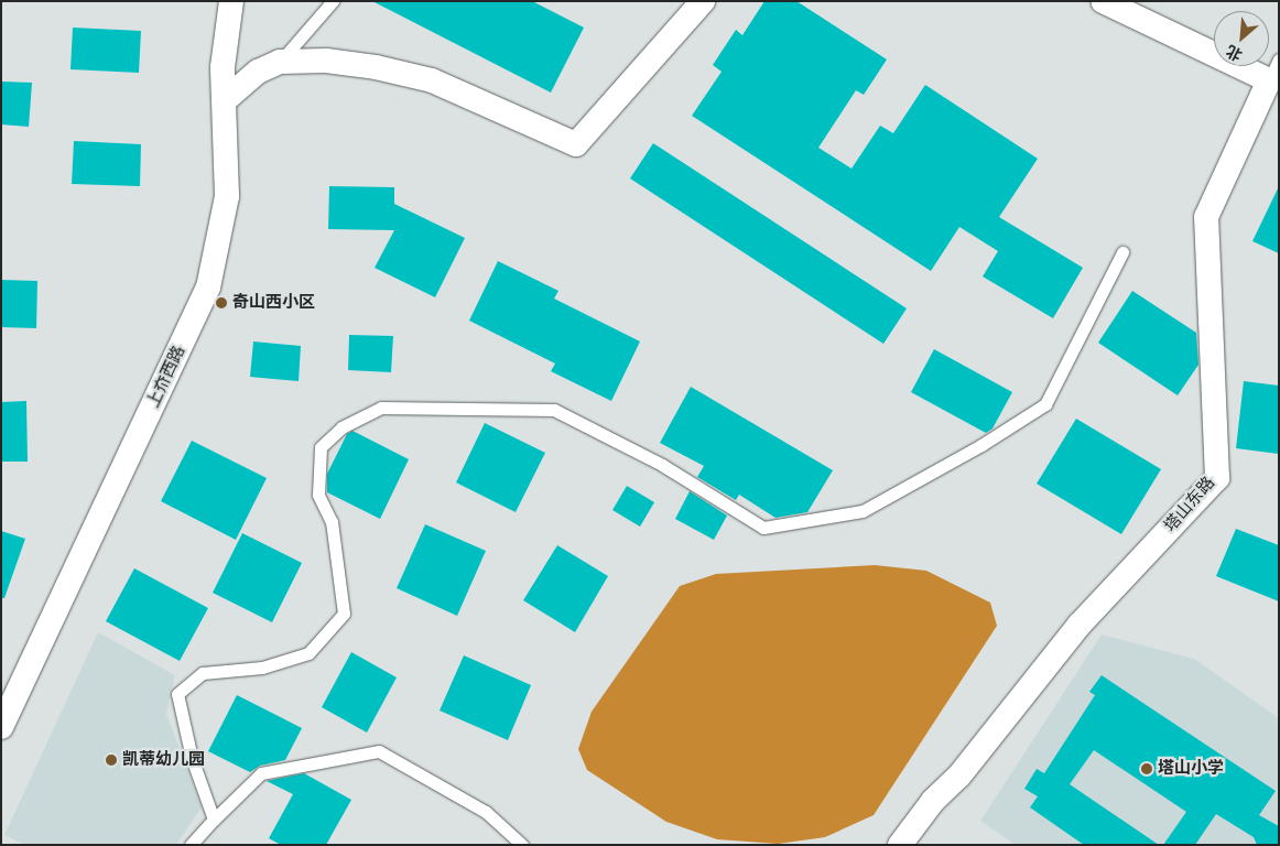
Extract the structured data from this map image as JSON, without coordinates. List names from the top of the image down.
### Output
{
  "streets": {
    "street": ["上夼西路", "塔山东路"]
  },
  "places": ["奇山西小区", "凯蒂幼儿园", "塔山小学"],
  "north": "bottom left"
}
